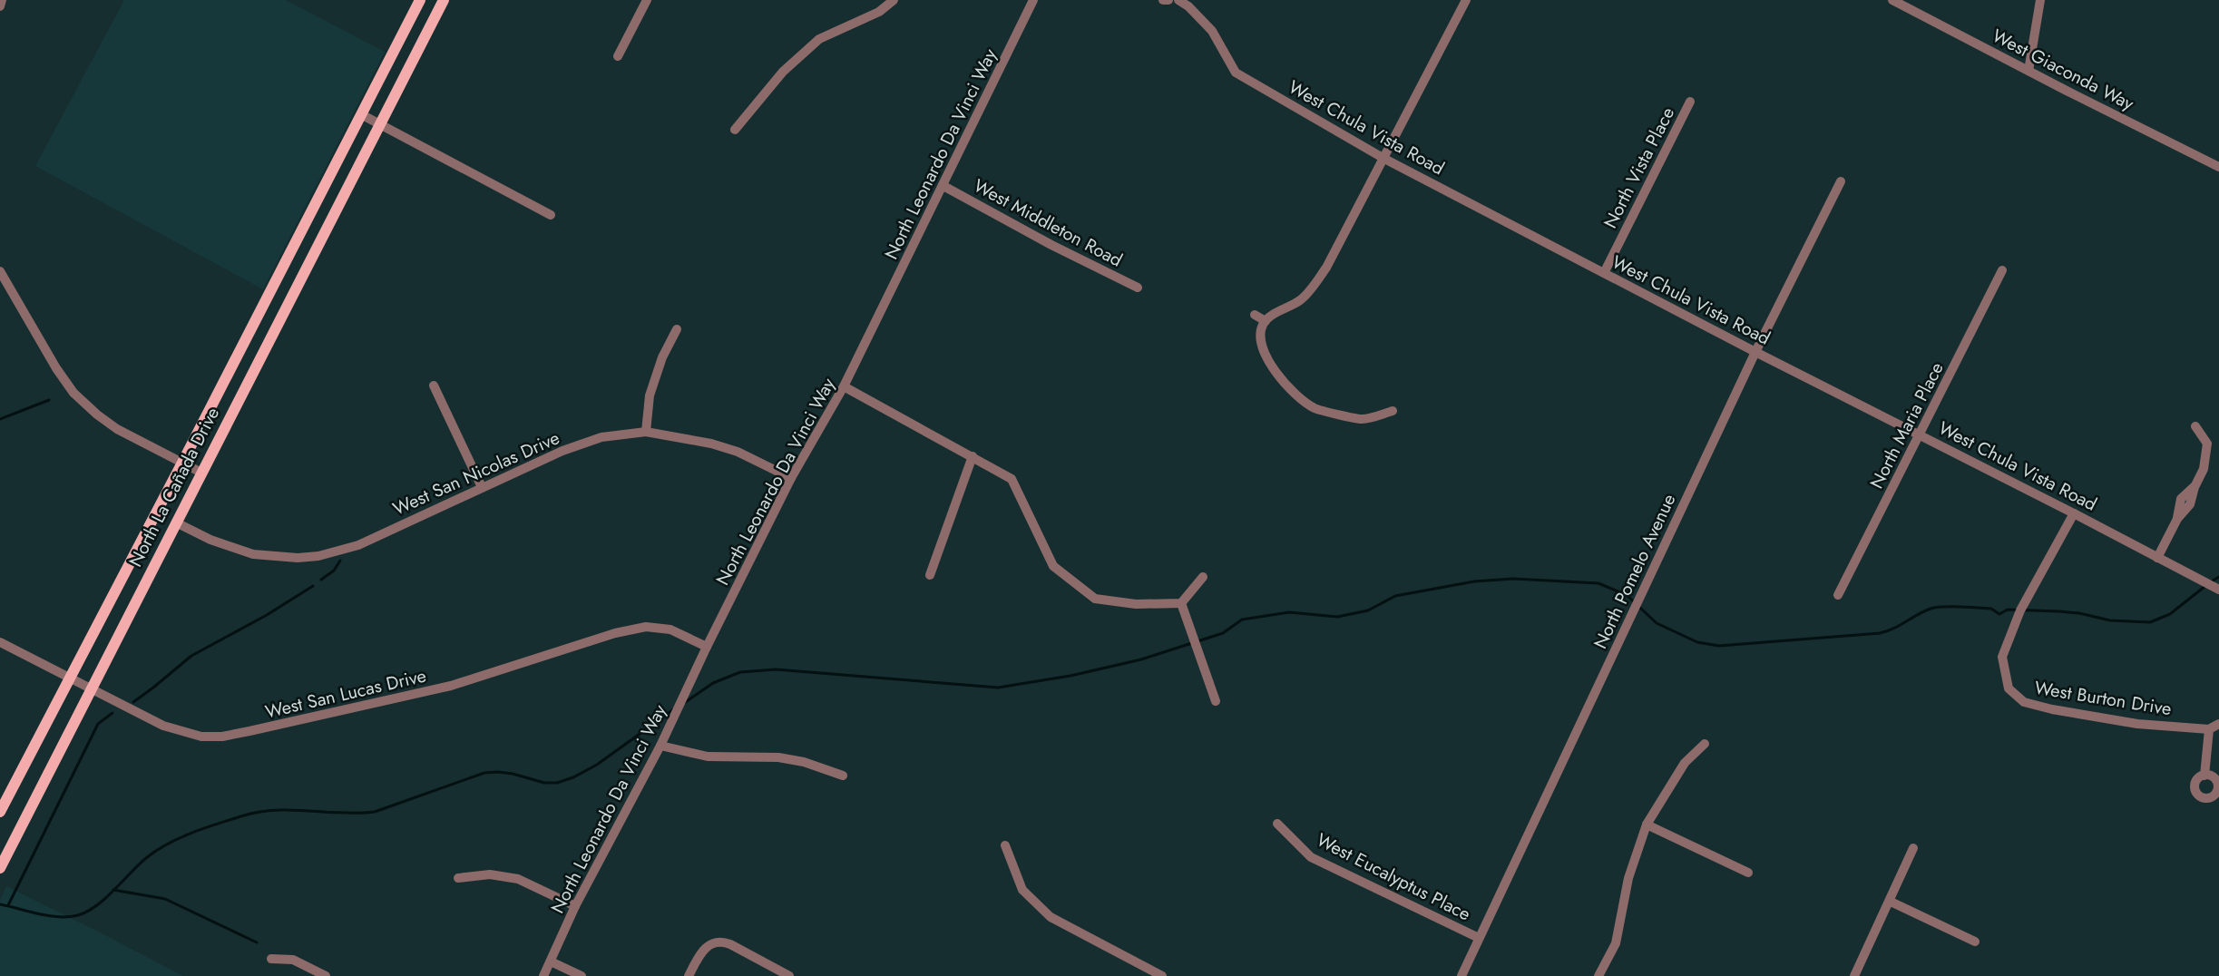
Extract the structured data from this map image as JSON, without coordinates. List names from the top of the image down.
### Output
{
  "streets": {
    "main road": ["North La Cañada Drive"],
    "street": [
      "West Giaconda Way",
      "West Chula Vista Road",
      "North Leonardo Da Vinci Way",
      "North Vista Place",
      "West Middleton Road",
      "North Maria Place",
      "West San Nicolas Drive",
      "North Pomelo Avenue",
      "West San Lucas Drive",
      "West Burton Drive",
      "West Eucalyptus Place"
    ]
  },
  "crossings": [
    ["West Chula Vista Road", "North Vista Place"],
    ["West Chula Vista Road", "North Maria Place"],
    ["West Chula Vista Road", "North Pomelo Avenue"],
    ["West Chula Vista Road", "West Burton Drive"],
    ["North Leonardo Da Vinci Way", "West Middleton Road"],
    ["North Leonardo Da Vinci Way", "West San Nicolas Drive"],
    ["North Leonardo Da Vinci Way", "West San Lucas Drive"],
    ["West San Nicolas Drive", "North La Cañada Drive"],
    ["North La Cañada Drive", "West San Lucas Drive"],
    ["North Pomelo Avenue", "West Eucalyptus Place"]
  ]
}
